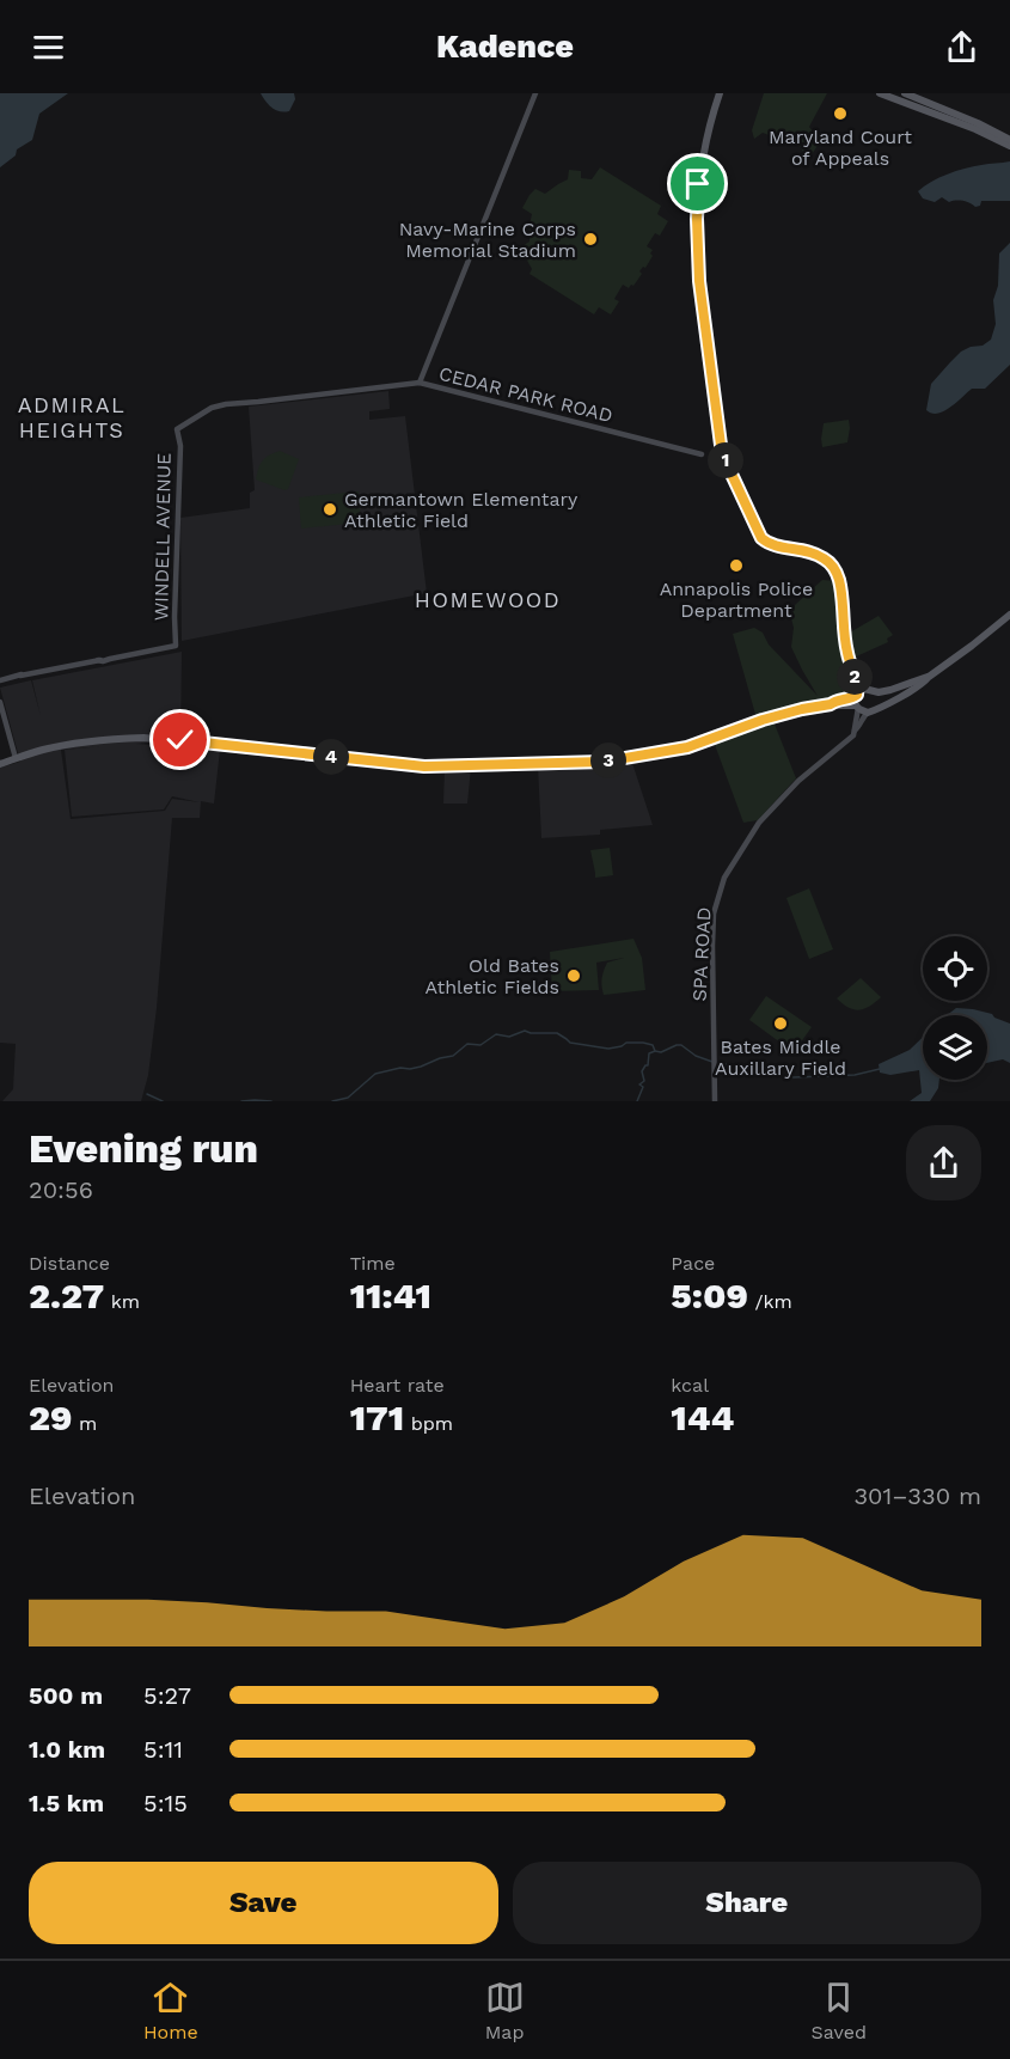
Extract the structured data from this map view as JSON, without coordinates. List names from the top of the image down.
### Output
{
  "streets": {
    "street": ["CEDAR PARK ROAD", "WINDELL AVENUE", "SPA ROAD"]
  },
  "crossings": [
    ["CEDAR PARK ROAD", "WINDELL AVENUE"]
  ],
  "districts": ["ADMIRAL HEIGHTS", "HOMEWOOD"],
  "places": [
    "Maryland Court of Appeals",
    "Navy-Marine Corps Memorial Stadium",
    "Germantown Elementary Athletic Field",
    "Annapolis Police Department",
    "Old Bates Athletic Fields",
    "Bates Middle Auxillary Field"
  ],
  "page": {
    "header": "Kadence",
    "pins": [
      "1",
      "2",
      "4",
      "3"
    ],
    "heading": ["Evening run", "20:56"],
    "stats": [
      ["Distance", "2.27 km"],
      ["Time", "11:41"],
      ["Pace", "5:09 /km"],
      ["Elevation", "29 m"],
      ["Heart rate", "171 bpm"],
      ["kcal", "144"]
    ],
    "chart": ["Elevation", "301–330 m"],
    "list": [
      {
        "name": "500 m",
        "note": "5:27"
      },
      {
        "name": "1.0 km",
        "note": "5:11"
      },
      {
        "name": "1.5 km",
        "note": "5:15"
      }
    ],
    "buttons": ["Save", "Share"],
    "tabs": ["Home", "Map", "Saved"]
  }
}
